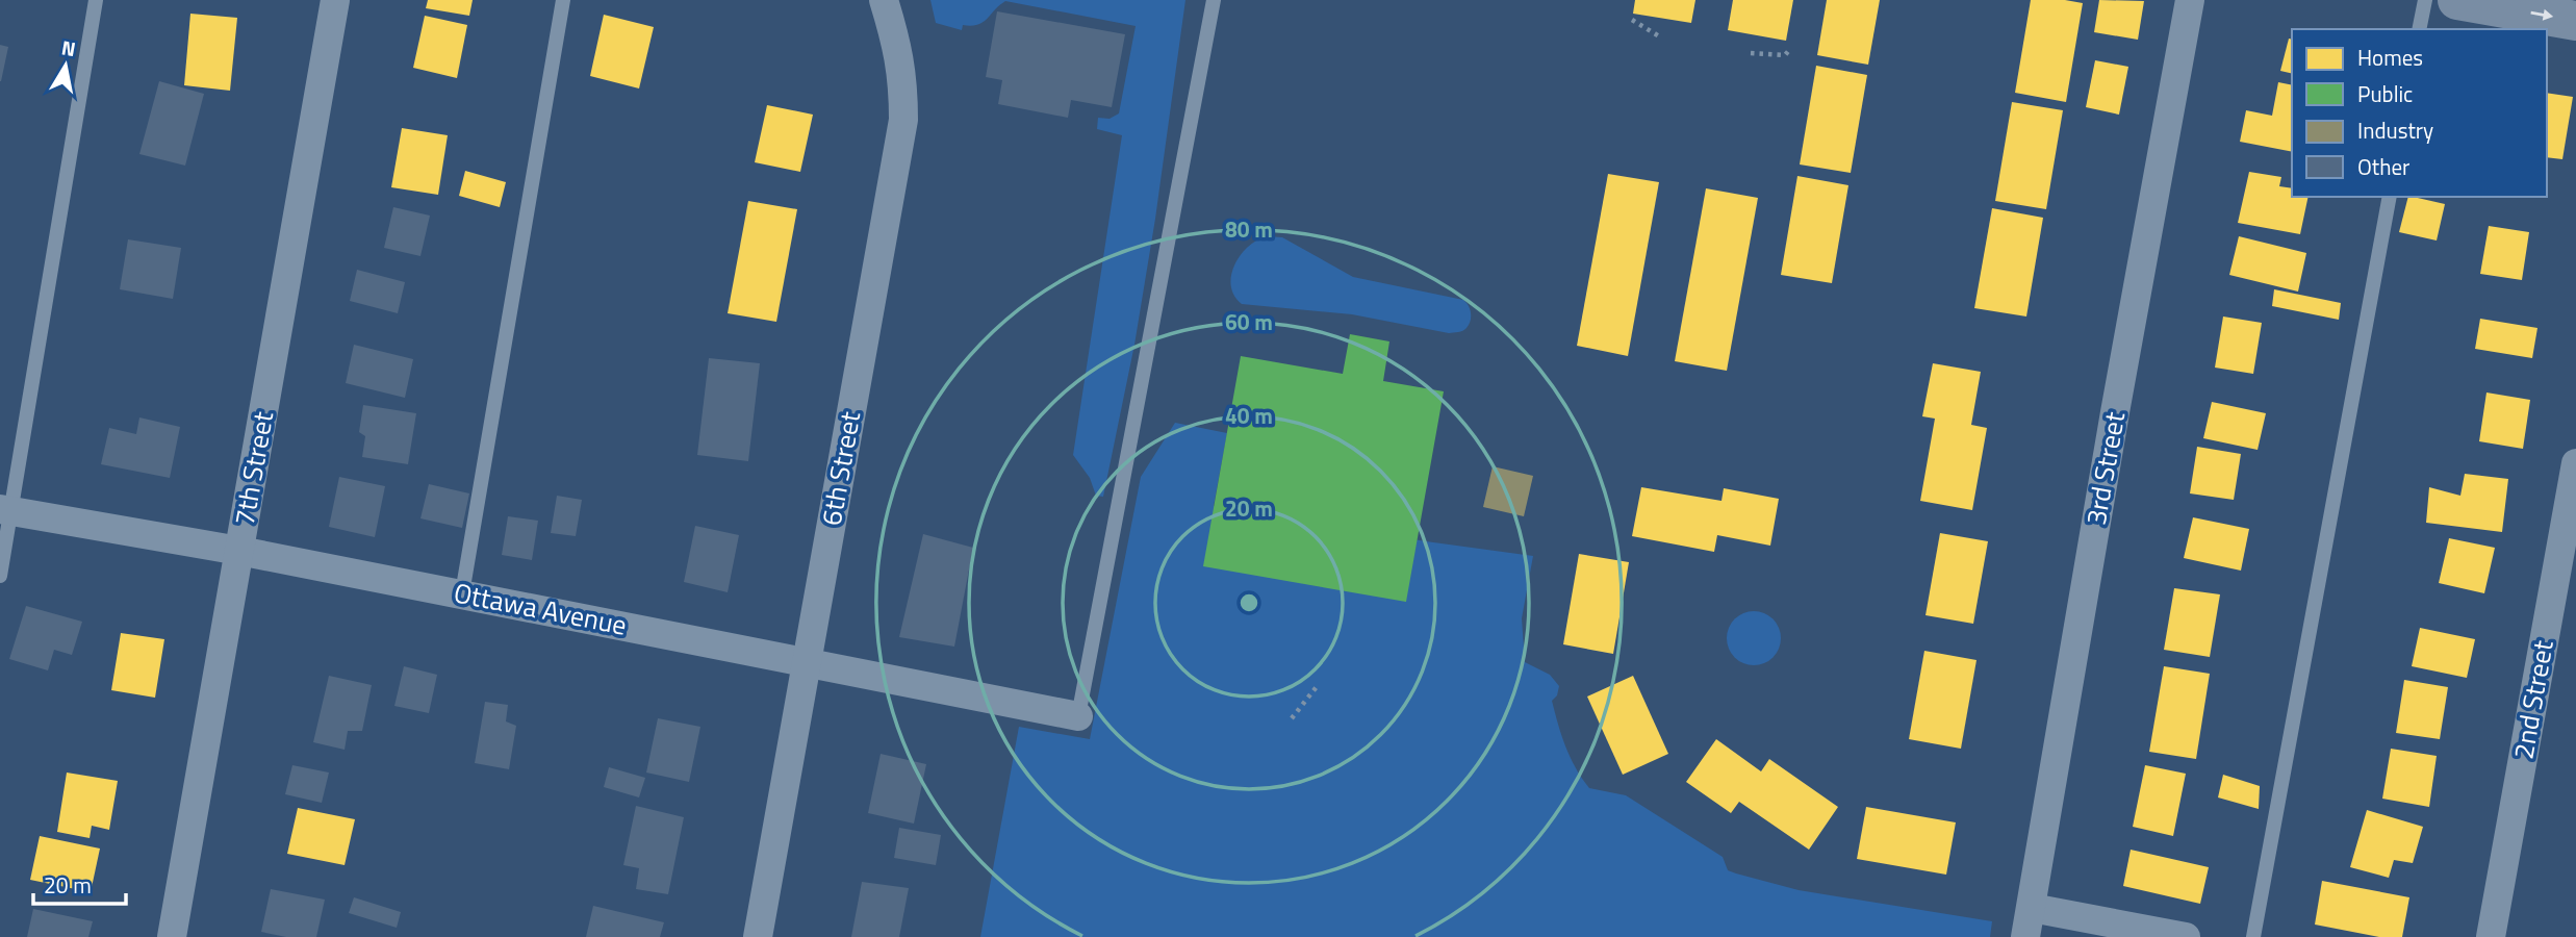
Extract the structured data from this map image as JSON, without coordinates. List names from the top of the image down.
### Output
{
  "streets": {
    "street": [
      "7th Street",
      "6th Street",
      "3rd Street",
      "Ottawa Avenue",
      "2nd Street"
    ]
  },
  "crossings": [
    ["7th Street", "Ottawa Avenue"],
    ["6th Street", "Ottawa Avenue"]
  ],
  "legend": [
    "Homes",
    "Public",
    "Industry",
    "Other"
  ],
  "scale_bar": "20 m",
  "north": "top",
  "rings": [
    "80 m",
    "60 m",
    "40 m",
    "20 m"
  ]
}
